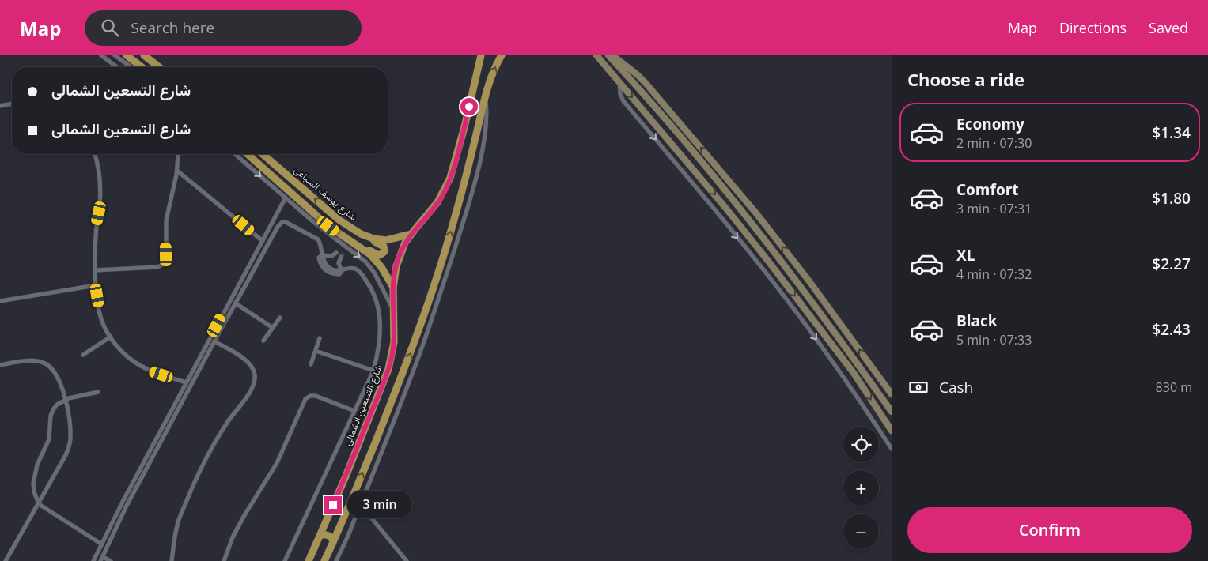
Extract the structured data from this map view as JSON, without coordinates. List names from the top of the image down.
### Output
{
  "streets": {
    "main road": ["شارع يوسف السباعى", "شارع التسعين الشمالى"]
  },
  "crossings": [
    ["شارع يوسف السباعى", "شارع التسعين الشمالى"]
  ],
  "page": {
    "header": "Map",
    "search": "Search here",
    "nav": ["Map", "Directions", "Saved"],
    "heading": "Choose a ride",
    "banner": ["شارع التسعين الشمالى", "شارع التسعين الشمالى"],
    "list": [
      {
        "name": "Economy",
        "note": "2 min · 07:30",
        "value": "$1.34"
      },
      {
        "name": "Comfort",
        "note": "3 min · 07:31",
        "value": "$1.80"
      },
      {
        "name": "XL",
        "note": "4 min · 07:32",
        "value": "$2.27"
      },
      {
        "name": "Black",
        "note": "5 min · 07:33",
        "value": "$2.43"
      }
    ],
    "pay": ["Cash", "830 m"],
    "map_buttons": ["+", "−"],
    "bubble": "3 min",
    "buttons": "Confirm"
  }
}
